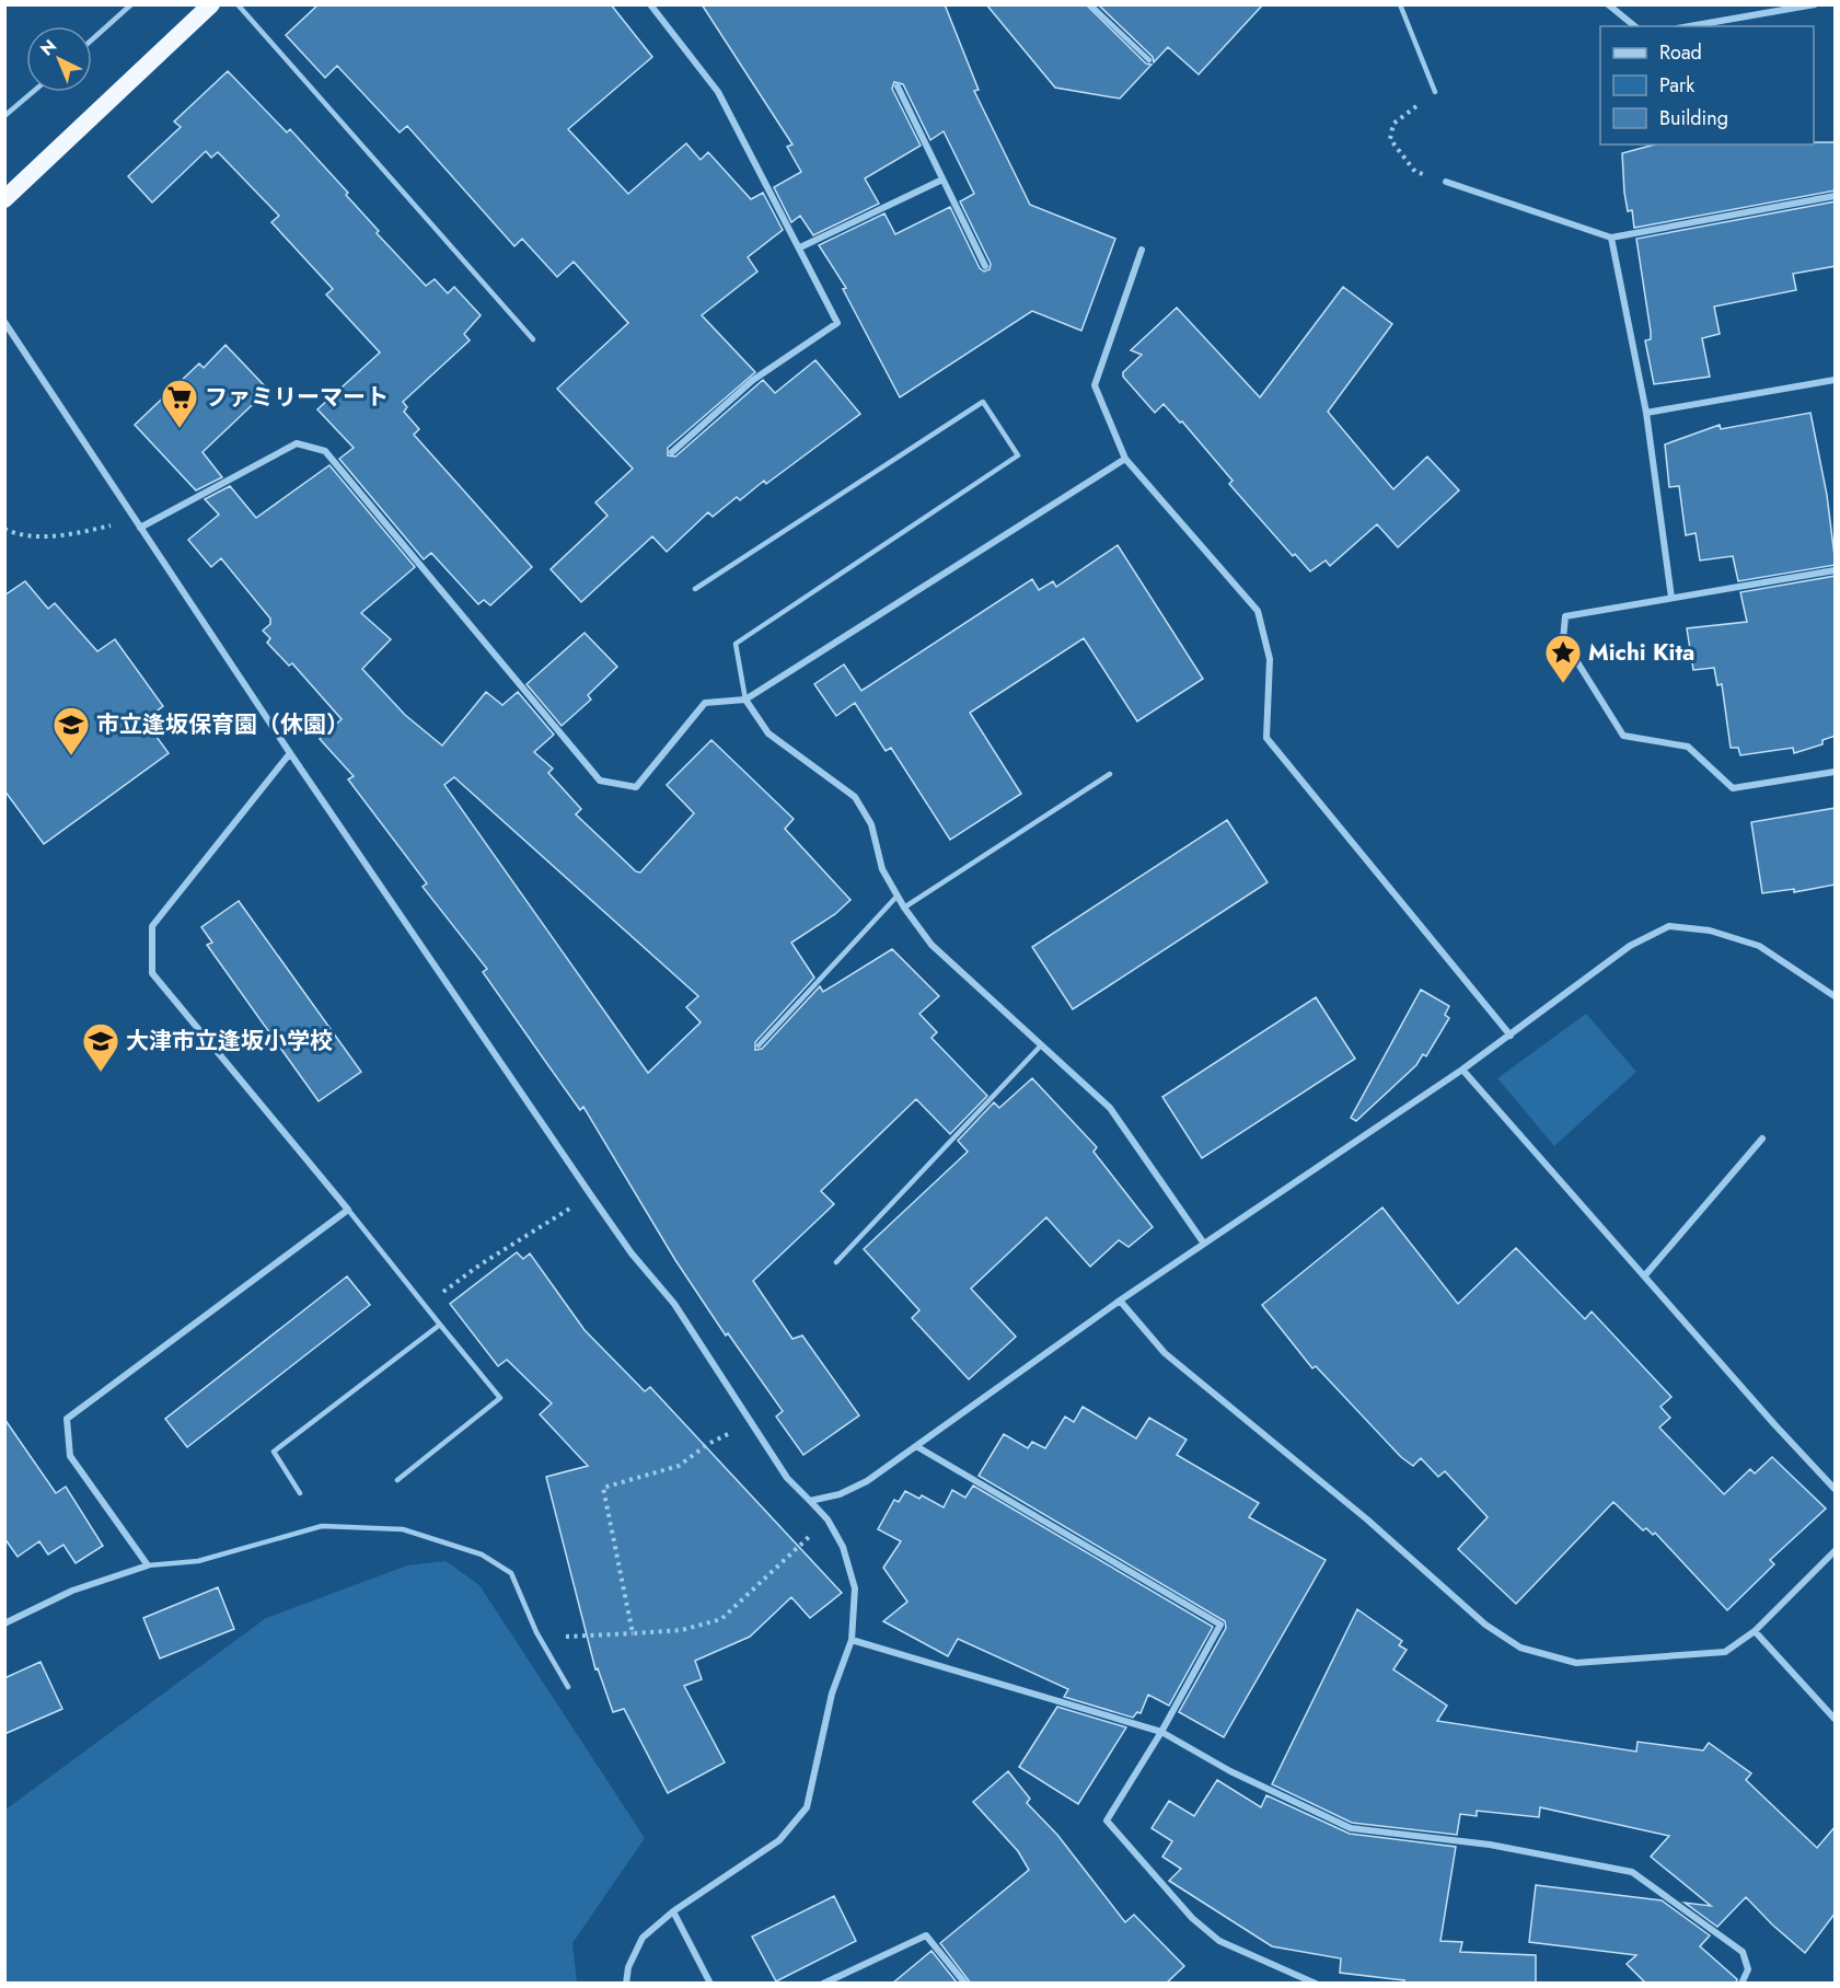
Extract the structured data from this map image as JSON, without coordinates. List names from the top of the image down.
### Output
{
  "places": {
    "supermarket": ["ファミリーマート"],
    "place": ["Michi Kita"],
    "school or university": ["市立逢坂保育園（休園）", "大津市立逢坂小学校"]
  },
  "legend": ["Road", "Park", "Building"],
  "north": "top left"
}
